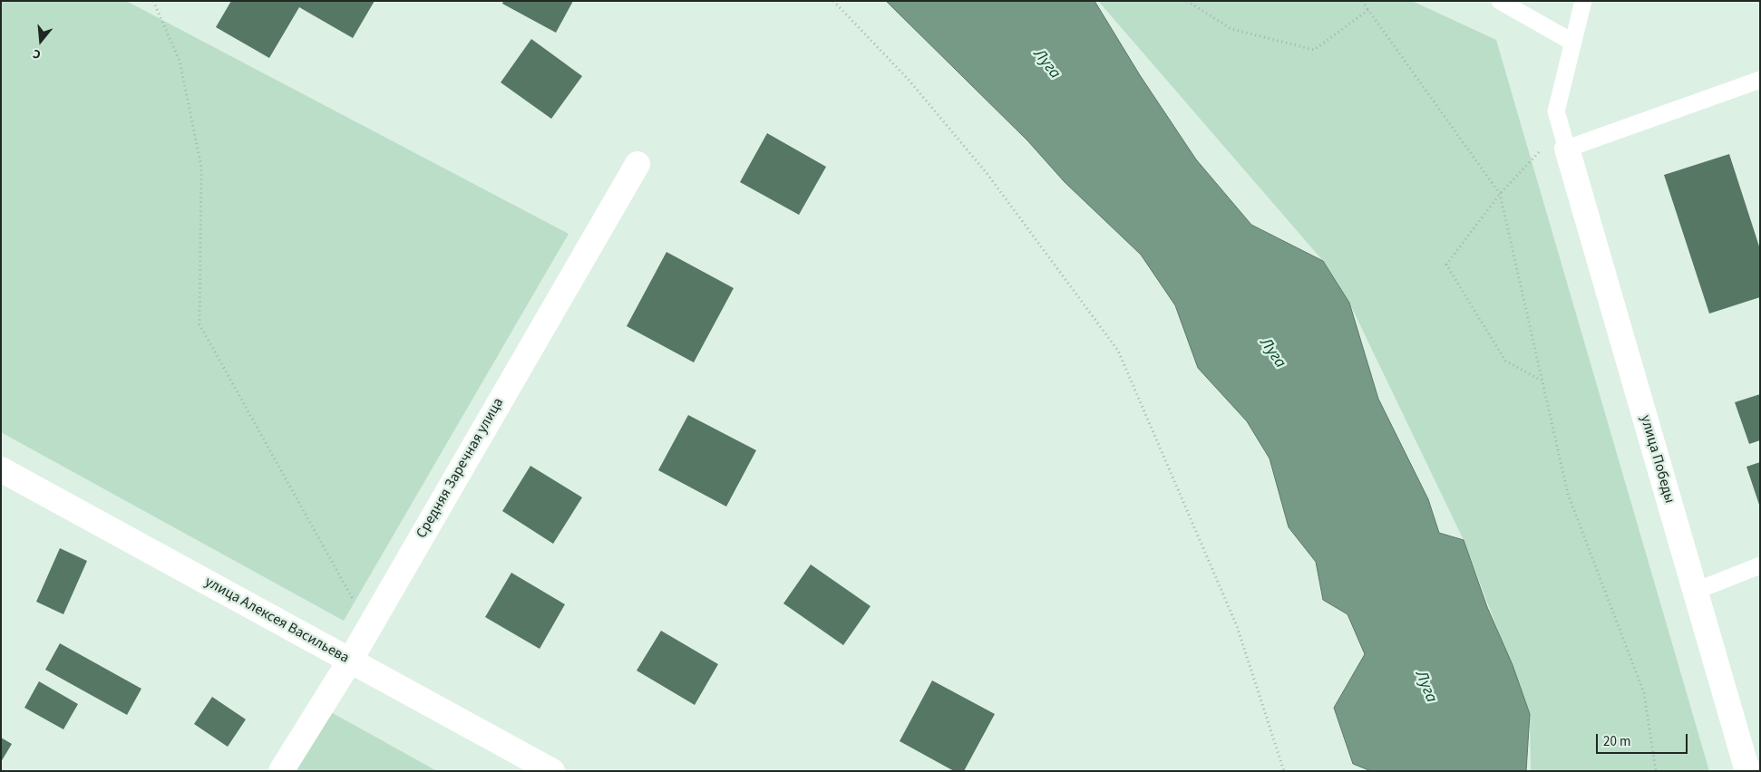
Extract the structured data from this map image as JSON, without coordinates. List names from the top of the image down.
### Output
{
  "streets": {
    "street": ["улица Победы", "Средняя Заречная улица", "улица Алексея Васильева"]
  },
  "crossings": [
    ["Средняя Заречная улица", "улица Алексея Васильева"]
  ],
  "water": ["Луга"],
  "scale_bar": "20 m",
  "north": "bottom"
}
